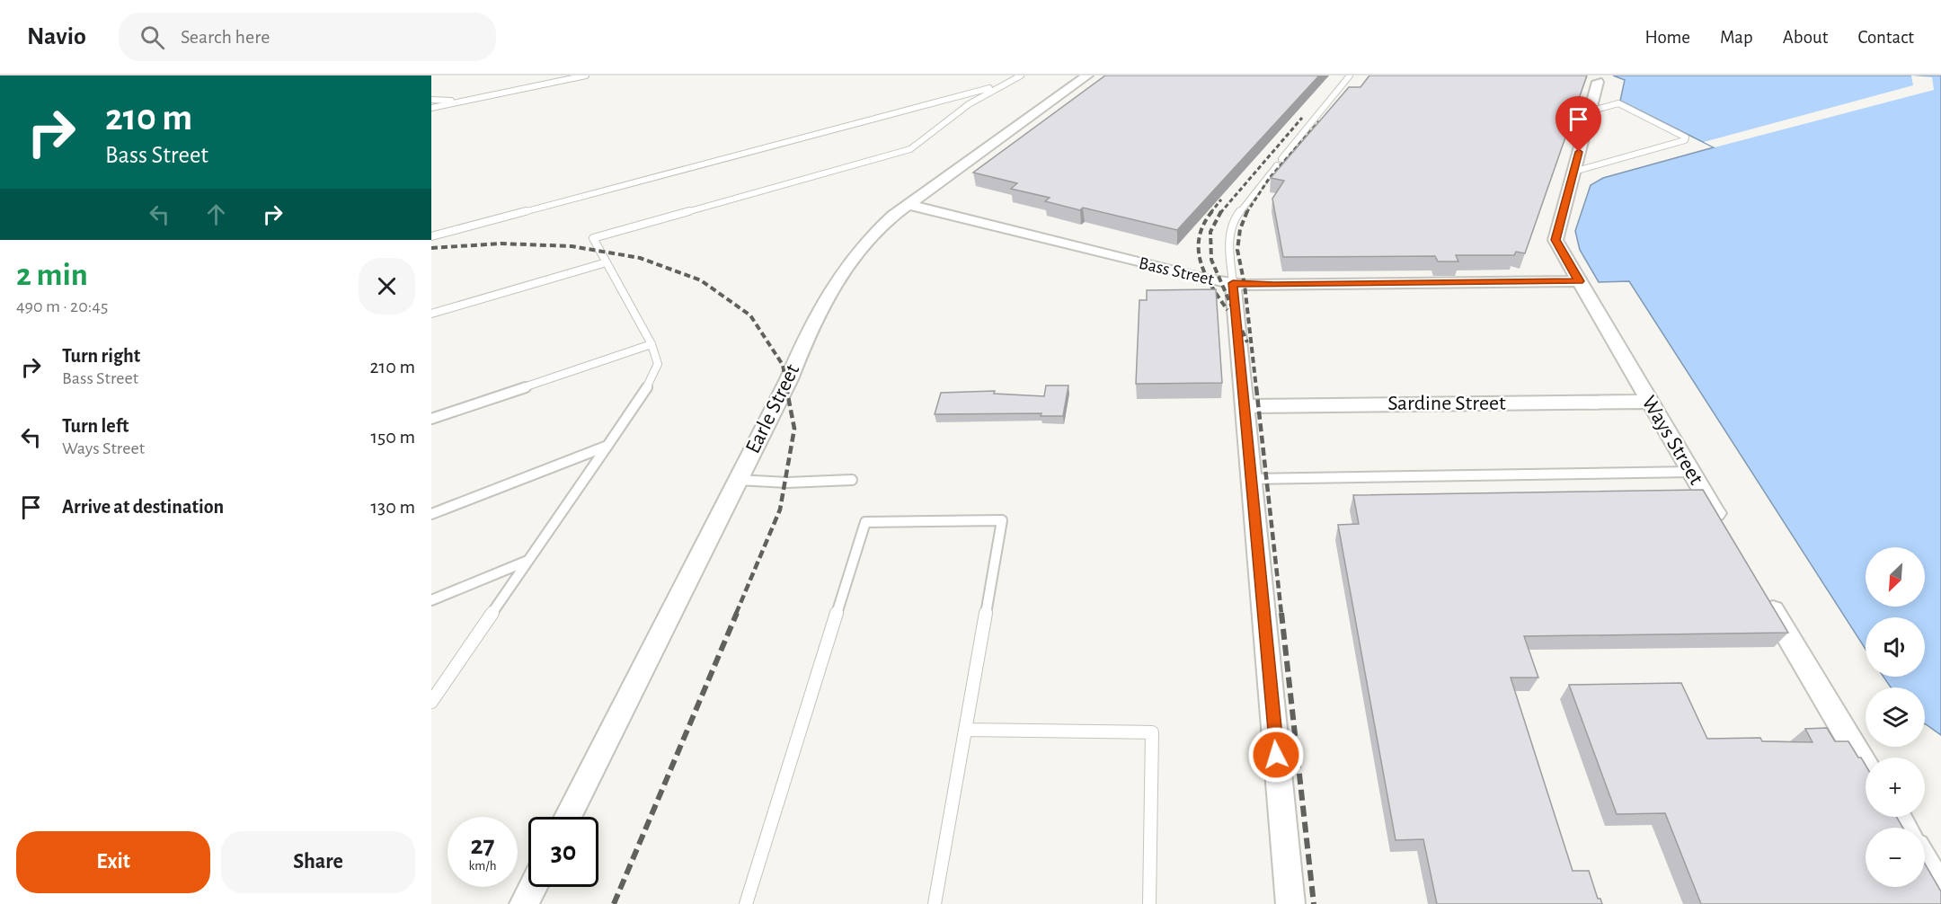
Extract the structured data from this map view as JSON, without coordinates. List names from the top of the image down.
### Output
{
  "streets": {
    "street": [
      "Bass Street",
      "Sardine Street",
      "Earle Street",
      "Ways Street"
    ]
  },
  "crossings": [
    ["Bass Street", "Earle Street"],
    ["Bass Street", "Ways Street"],
    ["Sardine Street", "Ways Street"]
  ],
  "north": "bottom left",
  "page": {
    "header": "Navio",
    "search": "Search here",
    "nav": [
      "Home",
      "Map",
      "About",
      "Contact"
    ],
    "turn": ["210 m", "Bass Street"],
    "heading": ["2 min", "490 m · 20:45"],
    "list": [
      {
        "name": "Turn right",
        "note": "Bass Street",
        "value": "210 m"
      },
      {
        "name": "Turn left",
        "note": "Ways Street",
        "value": "150 m"
      },
      {
        "name": "Arrive at destination",
        "value": "130 m"
      }
    ],
    "map_buttons": ["+", "−"],
    "speed": "27 km/h",
    "limit": "30",
    "buttons": ["Exit", "Share"]
  }
}
